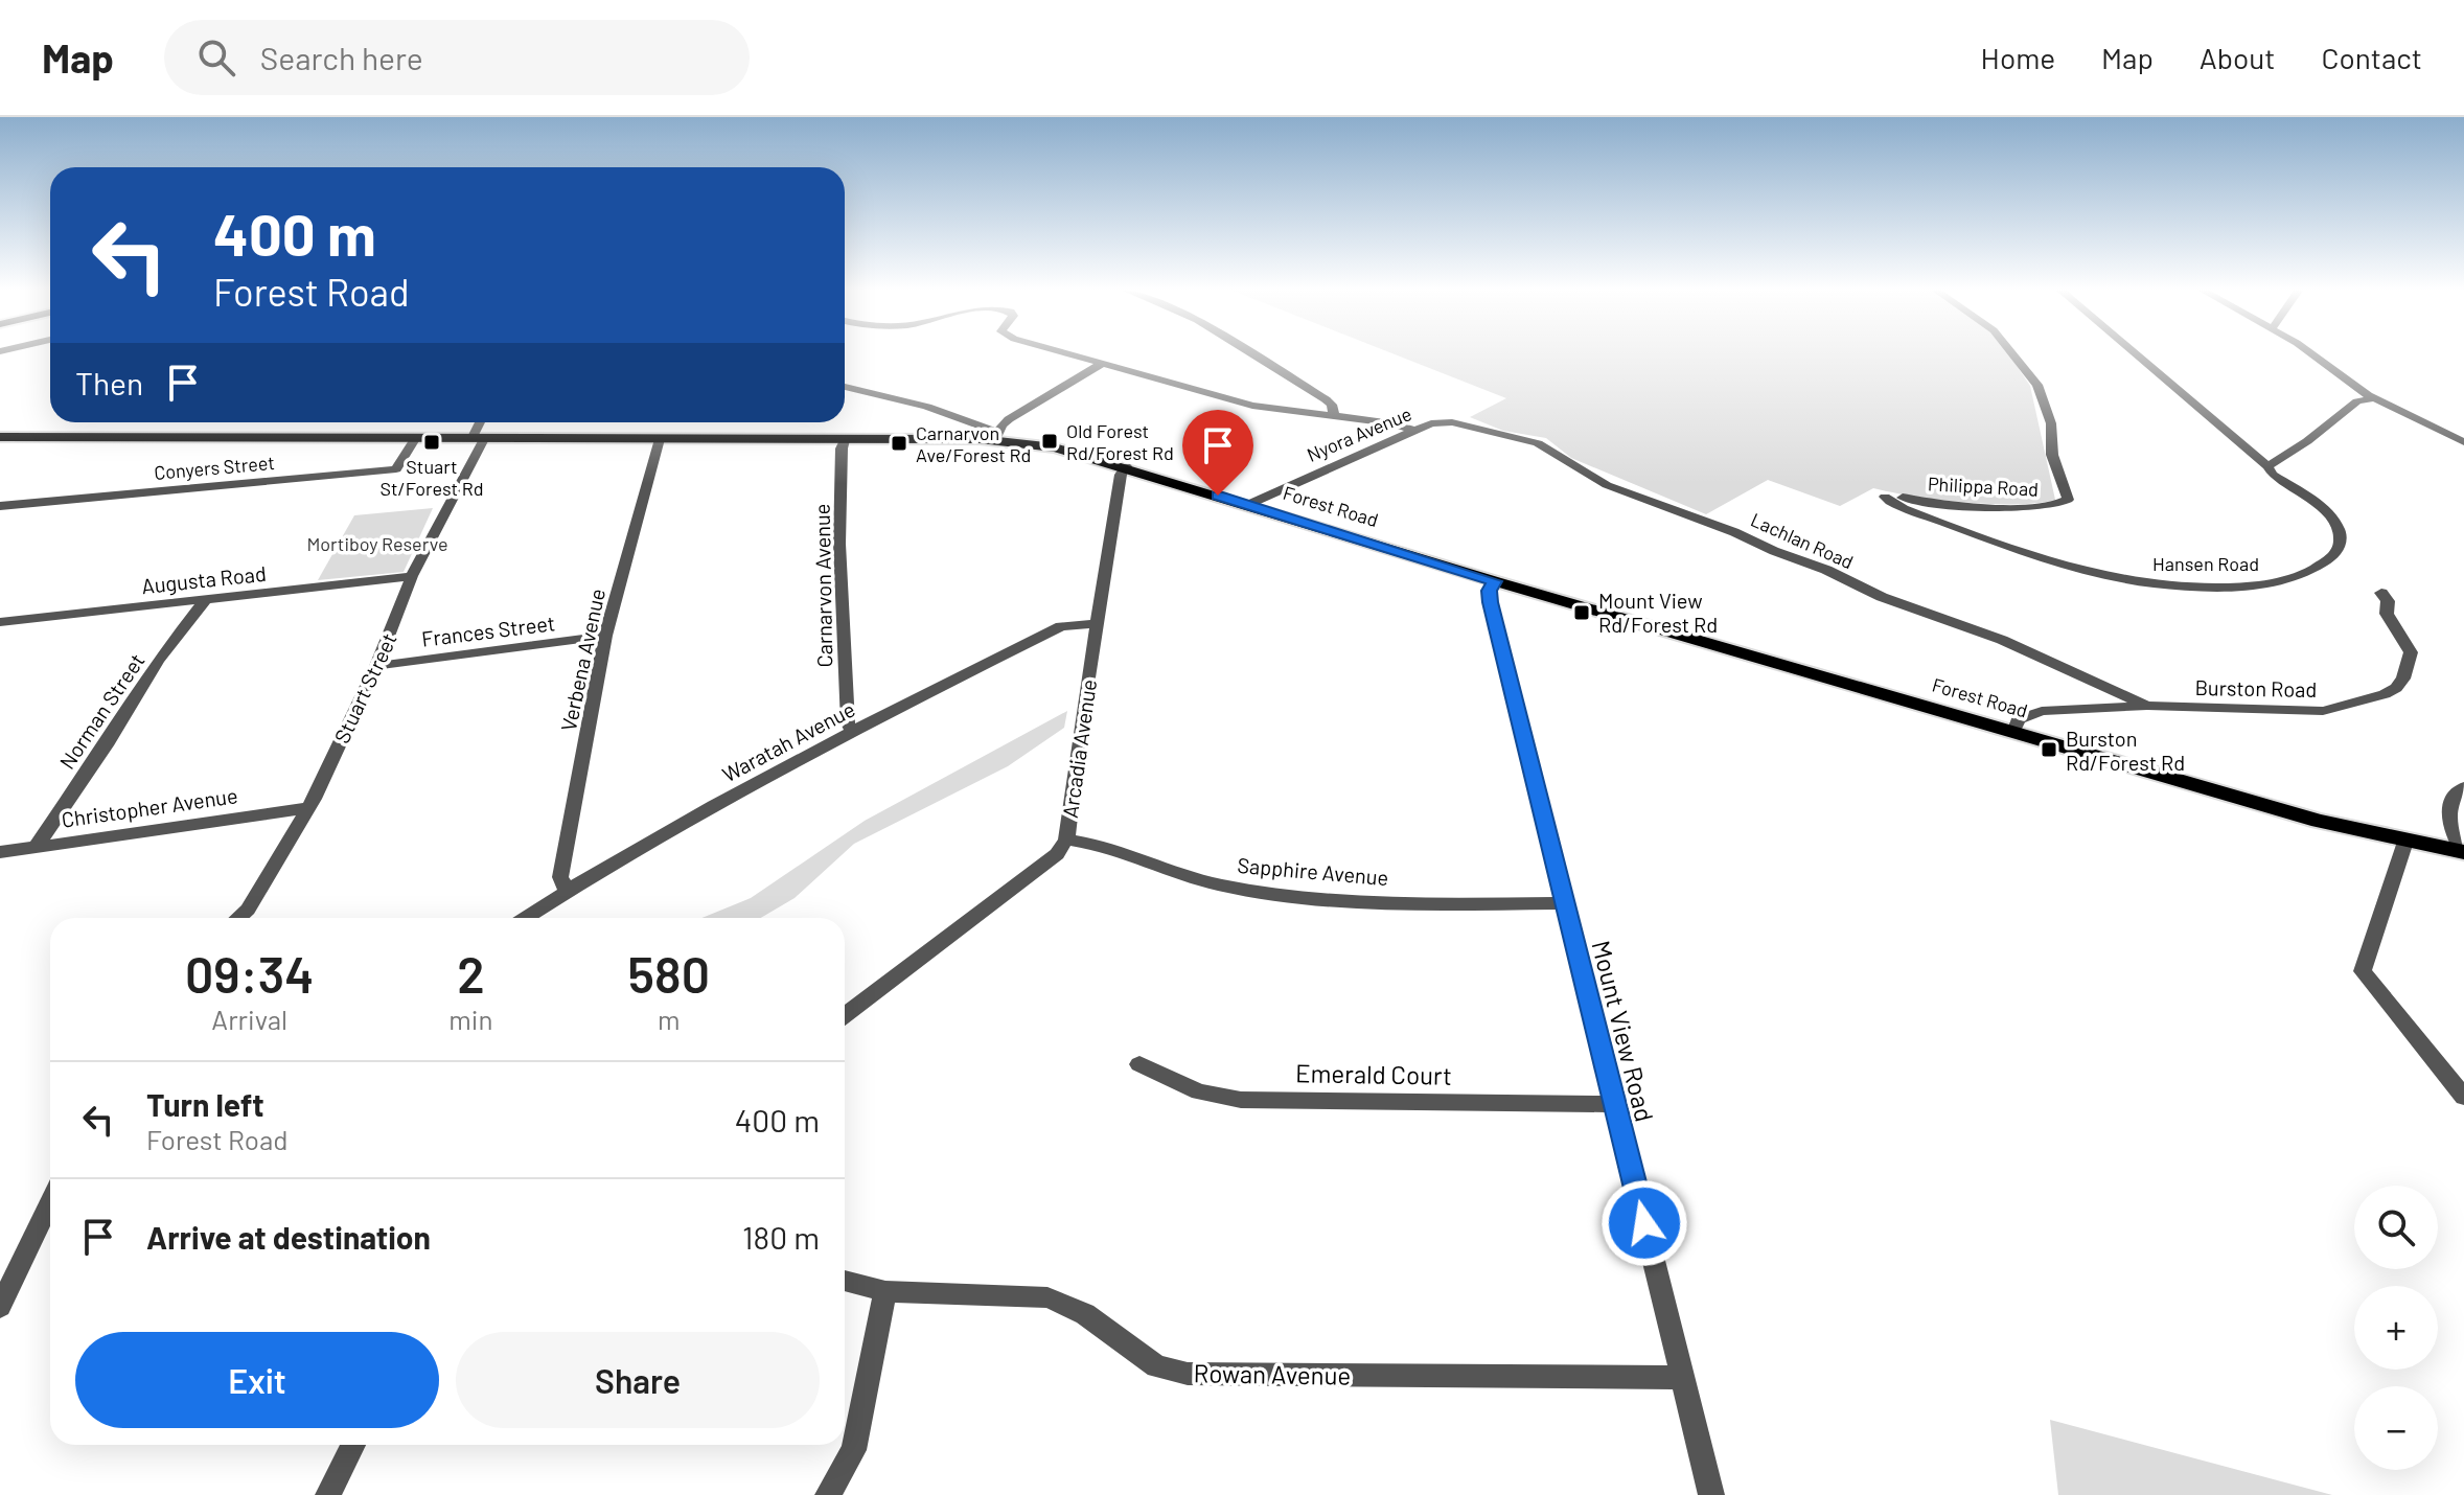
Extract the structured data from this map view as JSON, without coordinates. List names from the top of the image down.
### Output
{
  "streets": {
    "main road": ["Forest Road"],
    "street": [
      "Nyora Avenue",
      "Conyers Street",
      "Philippa Road",
      "Lachlan Road",
      "Hansen Road",
      "Augusta Road",
      "Carnarvon Avenue",
      "Frances Street",
      "Verbena Avenue",
      "Stuart Street",
      "Burston Road",
      "Norman Street",
      "Waratah Avenue",
      "Arcadia Avenue",
      "Christopher Avenue",
      "Sapphire Avenue",
      "Mount View Road",
      "Emerald Court",
      "Rowan Avenue"
    ]
  },
  "crossings": [
    ["Nyora Avenue", "Forest Road"],
    ["Nyora Avenue", "Lachlan Road"],
    ["Conyers Street", "Forest Road"],
    ["Philippa Road", "Hansen Road"],
    ["Forest Road", "Carnarvon Avenue"],
    ["Forest Road", "Verbena Avenue"],
    ["Forest Road", "Stuart Street"],
    ["Forest Road", "Burston Road"],
    ["Forest Road", "Arcadia Avenue"],
    ["Forest Road", "Mount View Road"],
    ["Lachlan Road", "Burston Road"],
    ["Augusta Road", "Stuart Street"],
    ["Augusta Road", "Norman Street"],
    ["Carnarvon Avenue", "Waratah Avenue"],
    ["Frances Street", "Verbena Avenue"],
    ["Frances Street", "Stuart Street"],
    ["Verbena Avenue", "Waratah Avenue"],
    ["Stuart Street", "Christopher Avenue"],
    ["Norman Street", "Christopher Avenue"],
    ["Waratah Avenue", "Arcadia Avenue"],
    ["Arcadia Avenue", "Sapphire Avenue"],
    ["Sapphire Avenue", "Mount View Road"],
    ["Mount View Road", "Emerald Court"],
    ["Mount View Road", "Rowan Avenue"]
  ],
  "parks": ["Mortiboy Reserve"],
  "places": {
    "transit": [
      "Old Forest Rd/Forest Rd",
      "Stuart St/Forest Rd",
      "Carnarvon Ave/Forest Rd",
      "Mount View Rd/Forest Rd",
      "Burston Rd/Forest Rd"
    ]
  },
  "page": {
    "header": "Map",
    "search": "Search here",
    "nav": [
      "Home",
      "Map",
      "About",
      "Contact"
    ],
    "turn": ["400 m", "Forest Road"],
    "then": "Then",
    "eta": [
      "09:34",
      "Arrival",
      "2",
      "min",
      "580",
      "m"
    ],
    "list": [
      {
        "name": "Turn left",
        "note": "Forest Road",
        "value": "400 m"
      },
      {
        "name": "Arrive at destination",
        "value": "180 m"
      }
    ],
    "map_buttons": ["+", "−"],
    "buttons": ["Exit", "Share"]
  }
}
